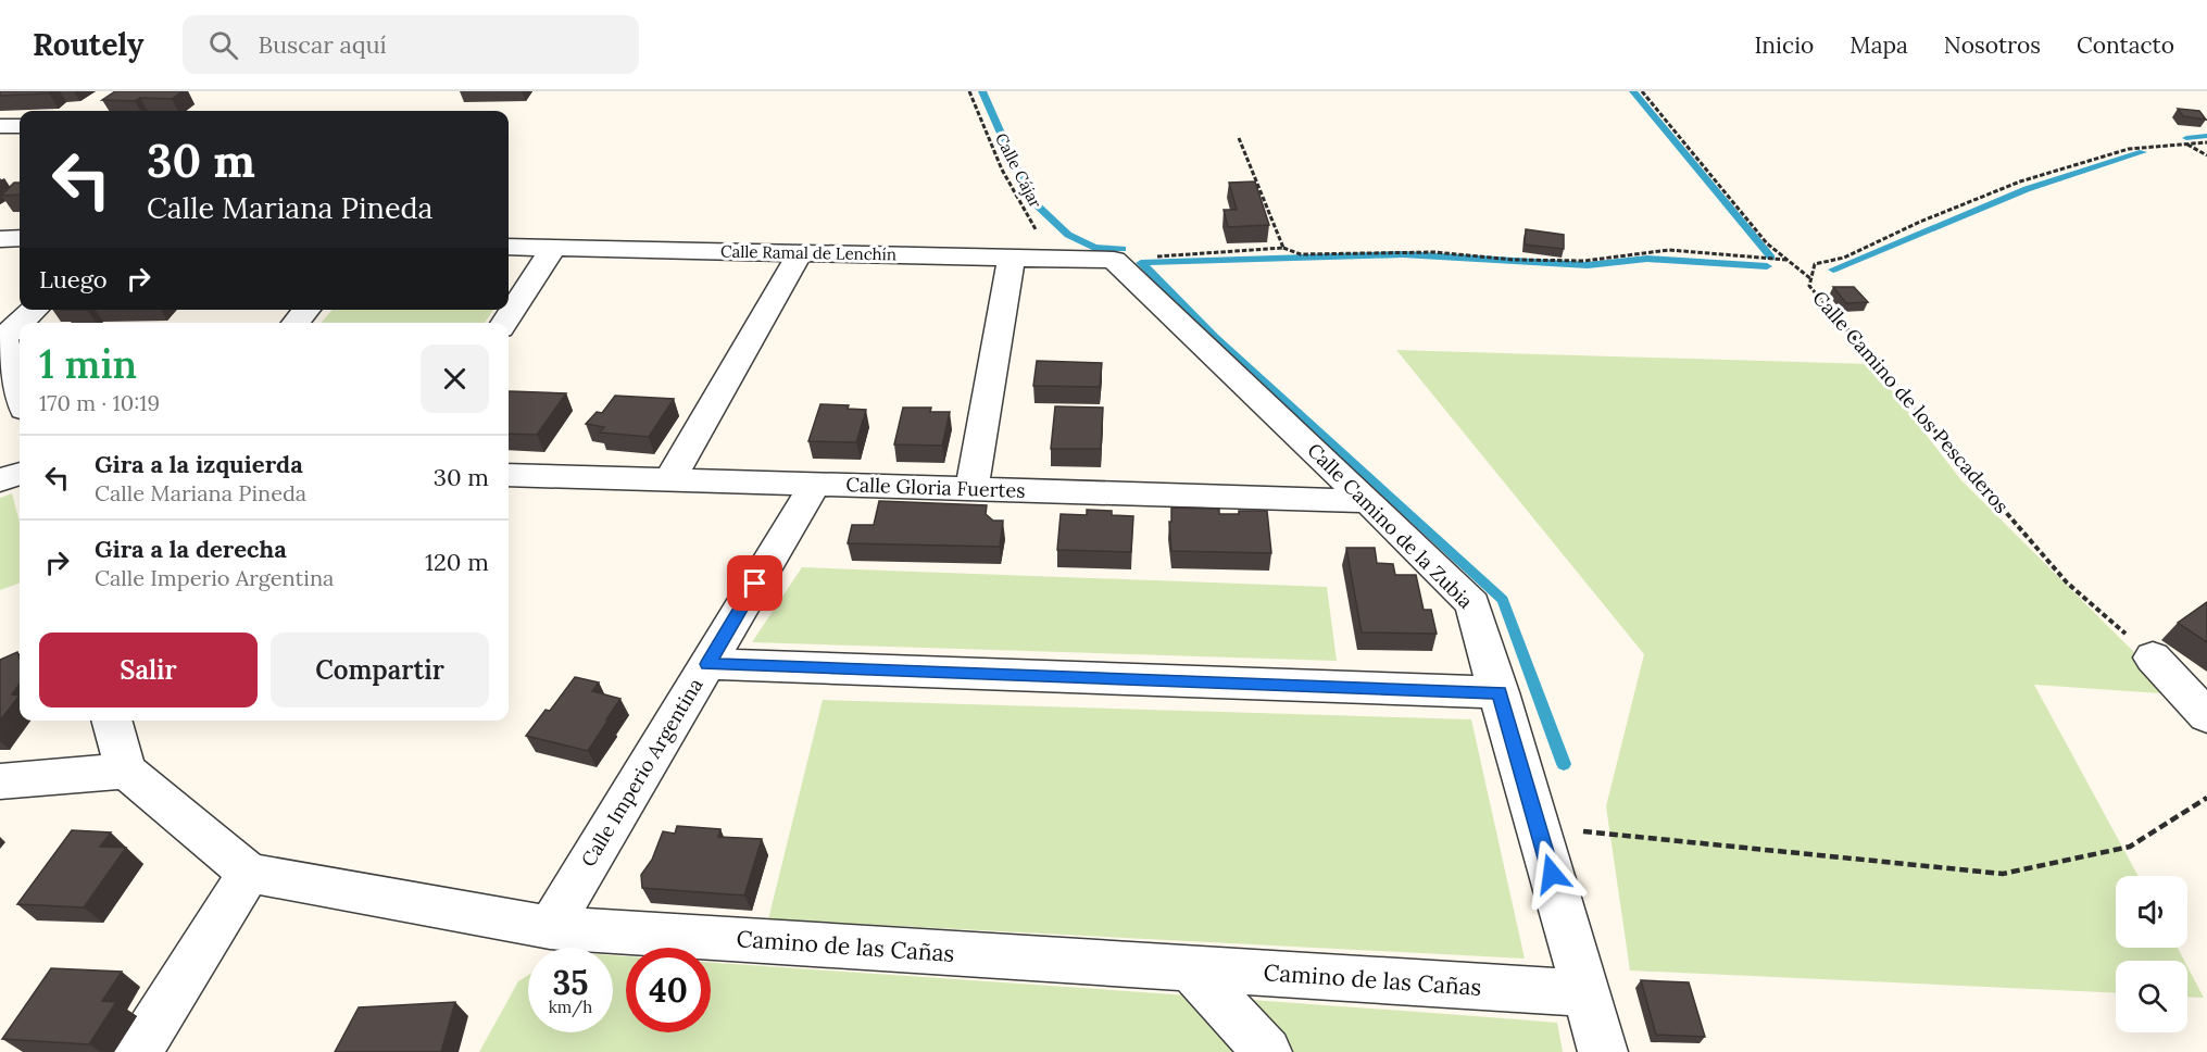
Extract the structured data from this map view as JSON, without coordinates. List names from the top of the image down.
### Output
{
  "streets": {
    "street": [
      "Calle Ramal de Lenchín",
      "Calle Gloria Fuertes",
      "Calle Camino de la Zubia",
      "Calle Imperio Argentina",
      "Camino de las Cañas"
    ],
    "path": ["Calle Cájar", "Calle Camino de los Pescaderos"]
  },
  "crossings": [
    ["Calle Cájar", "Calle Ramal de Lenchín"],
    ["Calle Ramal de Lenchín", "Calle Camino de la Zubia"],
    ["Calle Gloria Fuertes", "Calle Camino de la Zubia"],
    ["Calle Gloria Fuertes", "Calle Imperio Argentina"],
    ["Calle Camino de la Zubia", "Camino de las Cañas"],
    ["Calle Imperio Argentina", "Camino de las Cañas"]
  ],
  "page": {
    "header": "Routely",
    "search": "Buscar aquí",
    "nav": [
      "Inicio",
      "Mapa",
      "Nosotros",
      "Contacto"
    ],
    "turn": ["30 m", "Calle Mariana Pineda"],
    "then": "Luego",
    "heading": ["1 min", "170 m · 10:19"],
    "list": [
      {
        "name": "Gira a la izquierda",
        "note": "Calle Mariana Pineda",
        "value": "30 m"
      },
      {
        "name": "Gira a la derecha",
        "note": "Calle Imperio Argentina",
        "value": "120 m"
      }
    ],
    "buttons": ["Salir", "Compartir"],
    "speed": "35 km/h",
    "limit": "40"
  }
}
